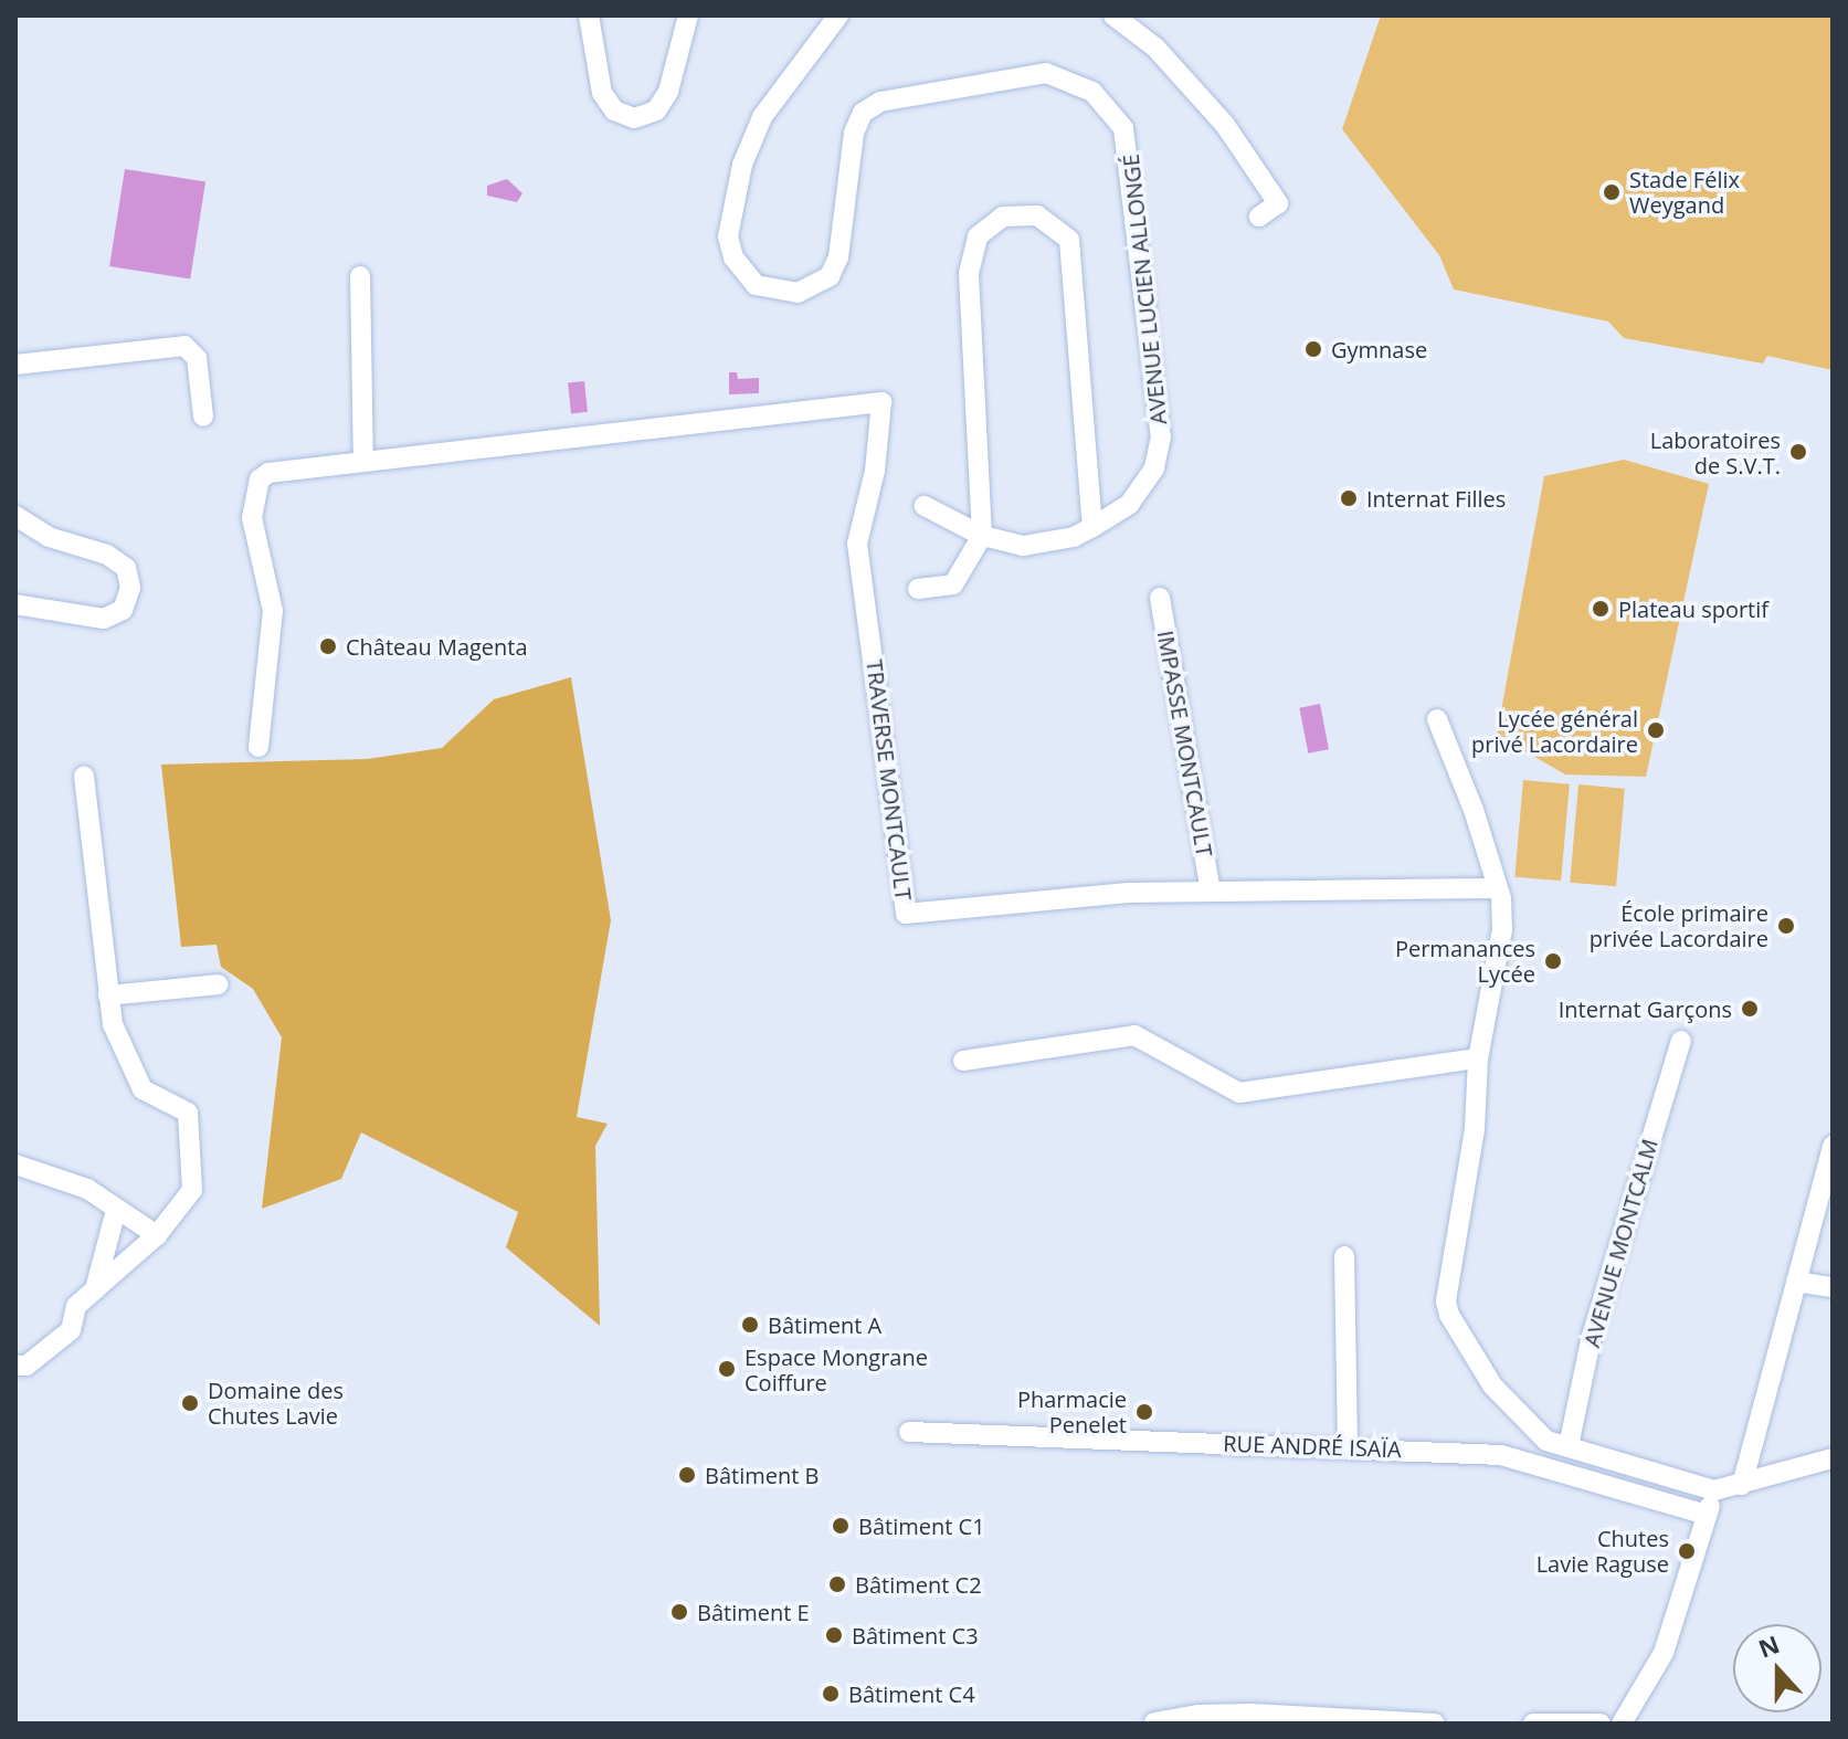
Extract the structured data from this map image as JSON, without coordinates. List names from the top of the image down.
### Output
{
  "streets": {
    "street": [
      "AVENUE LUCIEN ALLONGÉ",
      "IMPASSE MONTCAULT",
      "TRAVERSE MONTCAULT",
      "AVENUE MONTCALM",
      "RUE ANDRÉ ISAÏA"
    ]
  },
  "crossings": [
    ["IMPASSE MONTCAULT", "TRAVERSE MONTCAULT"]
  ],
  "places": [
    "Stade Félix Weygand",
    "Gymnase",
    "Laboratoires de S.V.T.",
    "Internat Filles",
    "Plateau sportif",
    "Château Magenta",
    "Lycée général privé Lacordaire",
    "École primaire privée Lacordaire",
    "Permanances Lycée",
    "Internat Garçons",
    "Bâtiment A",
    "Espace Mongrane Coiffure",
    "Domaine des Chutes Lavie",
    "Pharmacie Penelet",
    "Bâtiment B",
    "Bâtiment C1",
    "Chutes Lavie Raguse",
    "Bâtiment C2",
    "Bâtiment E",
    "Bâtiment C3",
    "Bâtiment C4"
  ],
  "north": "top"
}
